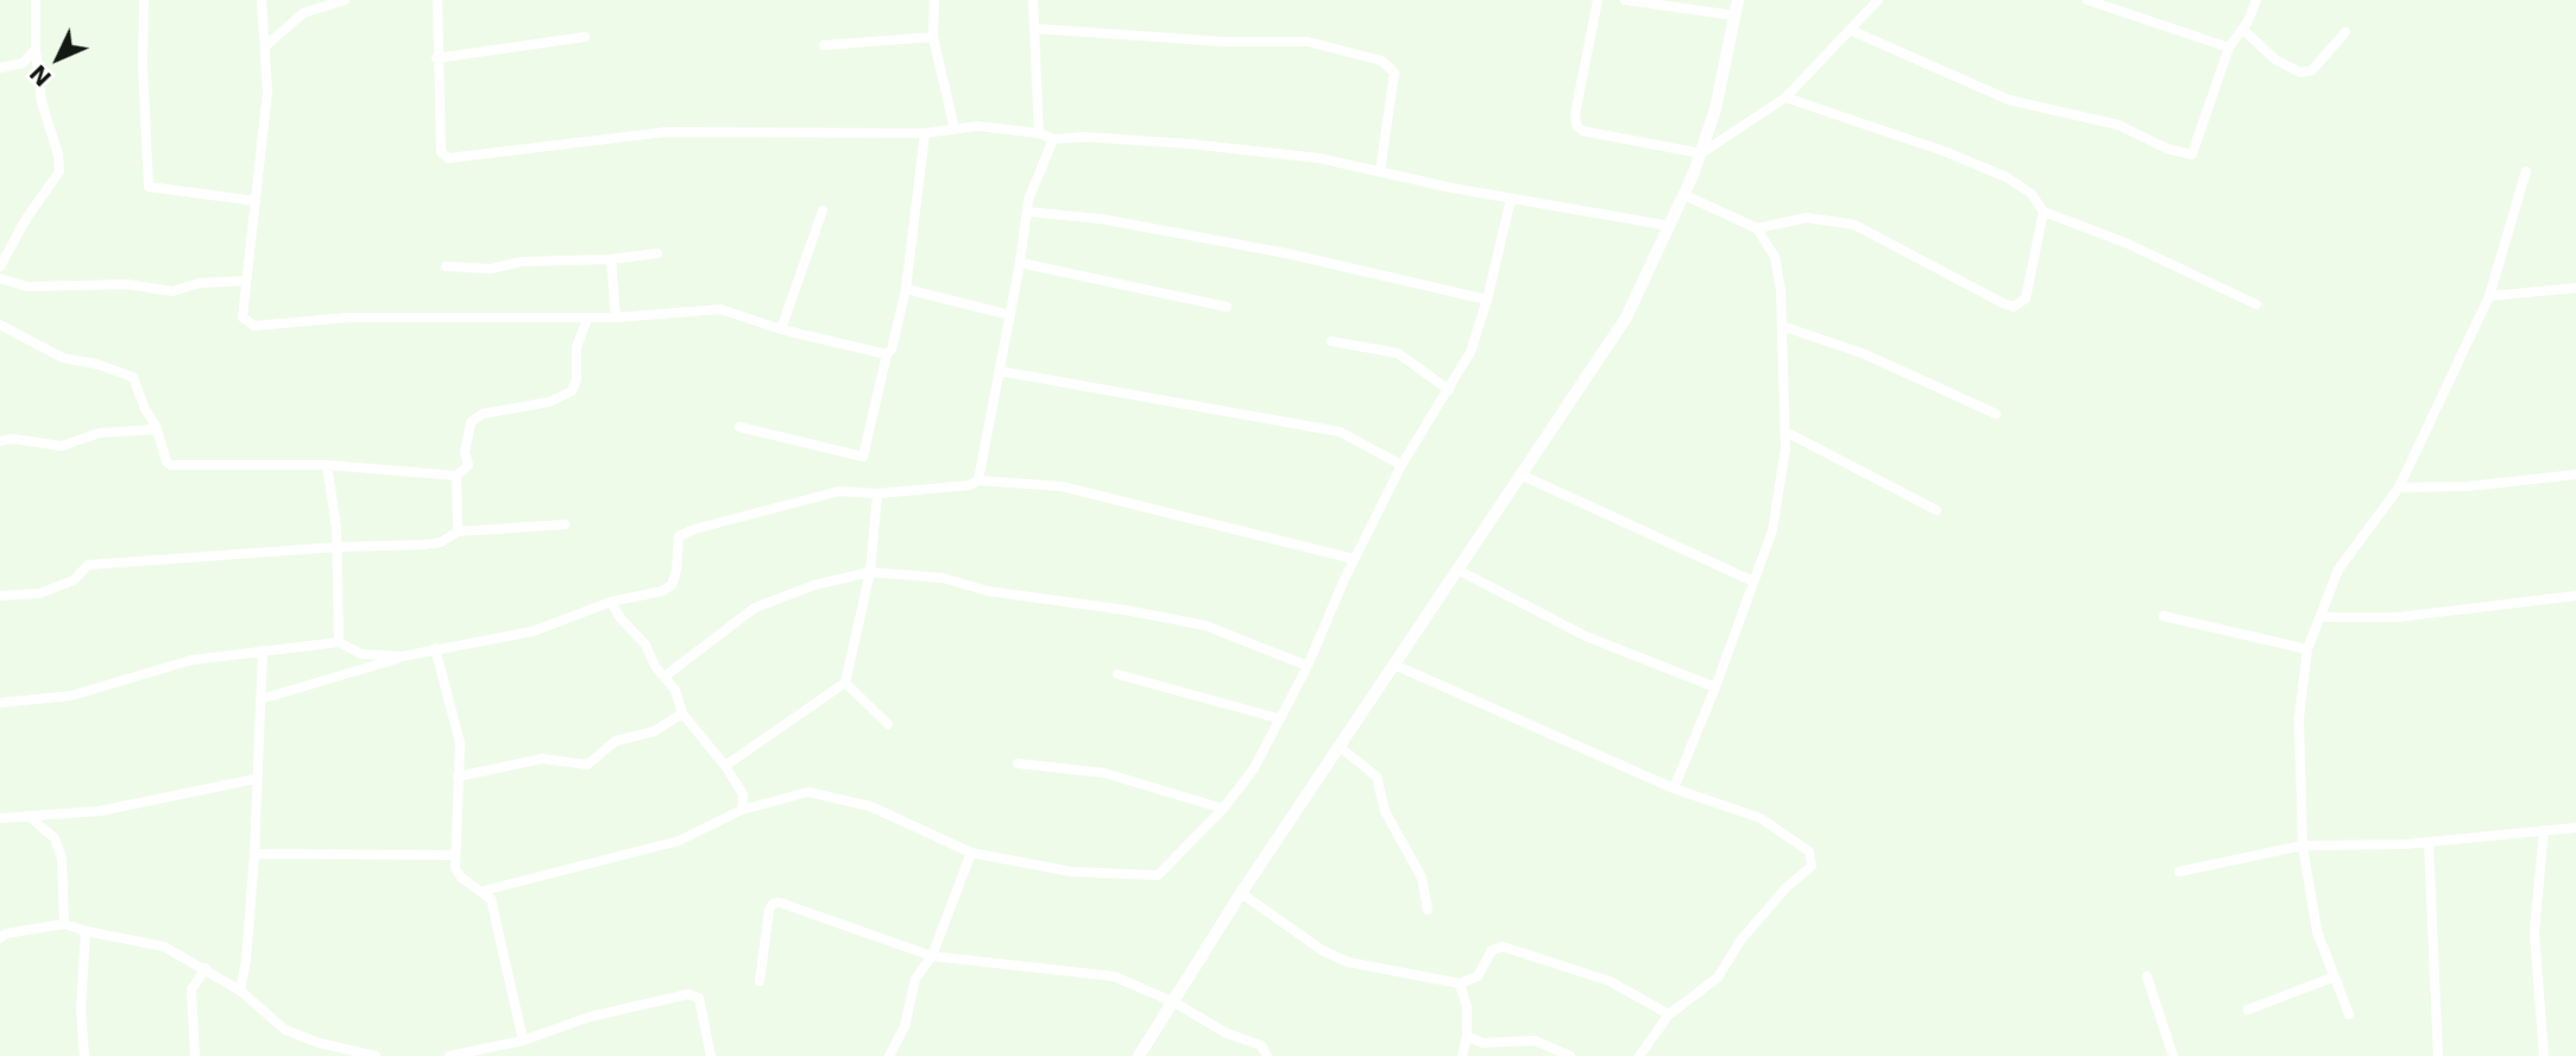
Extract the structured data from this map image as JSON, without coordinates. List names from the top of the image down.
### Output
{
  "north": "bottom left"
}
